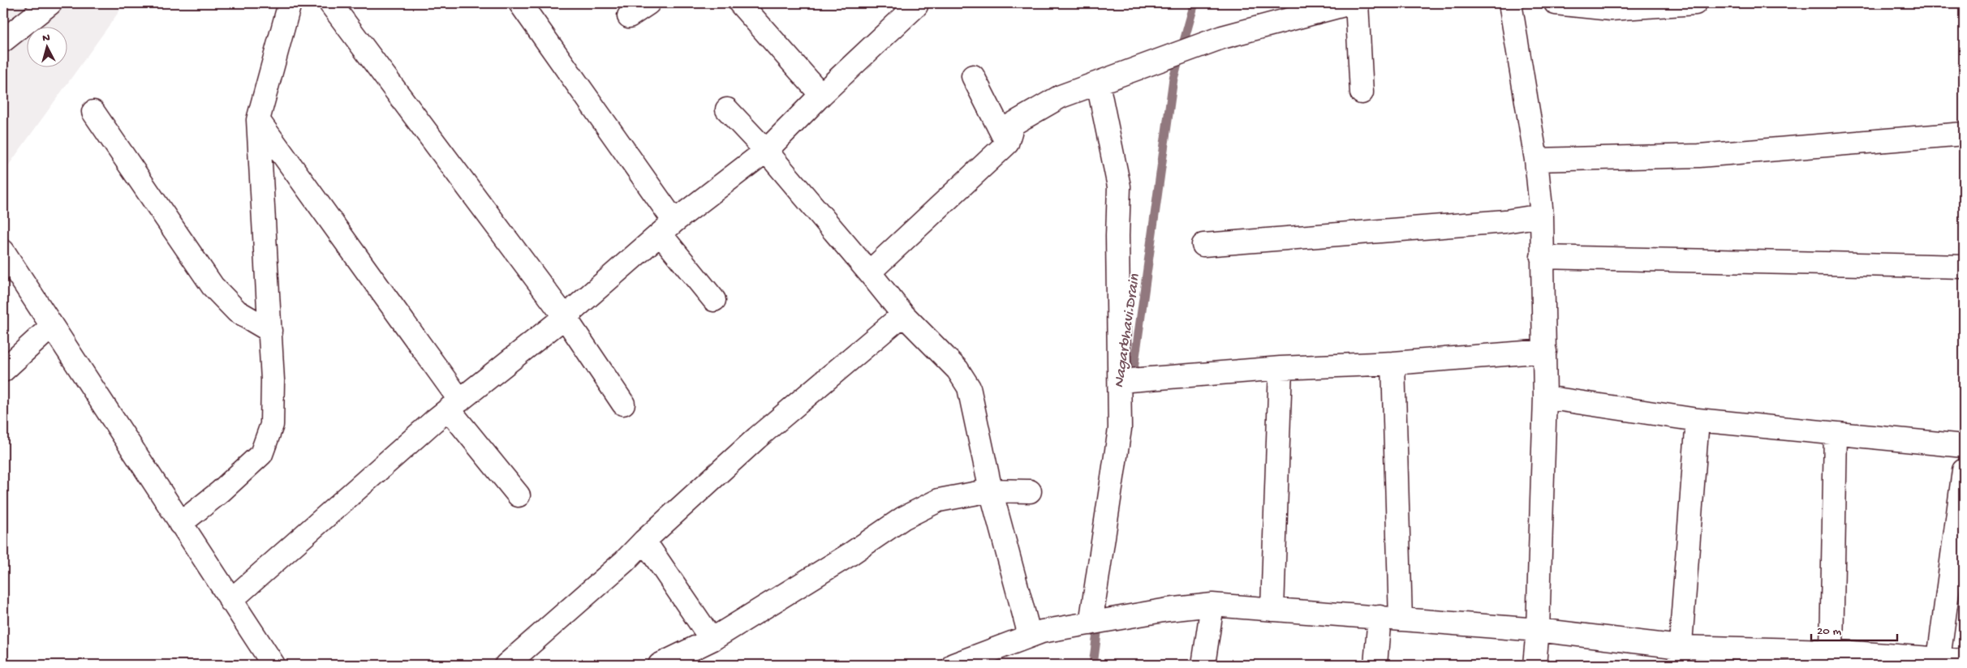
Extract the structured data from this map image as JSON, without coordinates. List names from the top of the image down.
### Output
{
  "water": ["Nagarbhavi Drain"],
  "scale_bar": "20 m",
  "north": "top"
}
